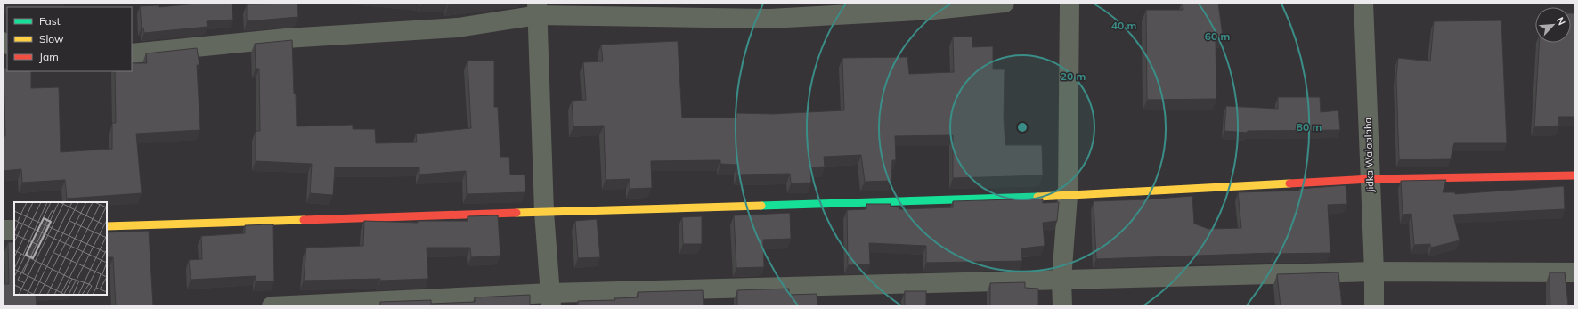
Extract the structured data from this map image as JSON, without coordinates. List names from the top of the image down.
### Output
{
  "streets": {
    "street": ["Jidka Walaalaha"]
  },
  "legend": ["Fast", "Slow", "Jam"],
  "north": "top right",
  "rings": [
    "40 m",
    "60 m",
    "20 m",
    "80 m"
  ]
}
